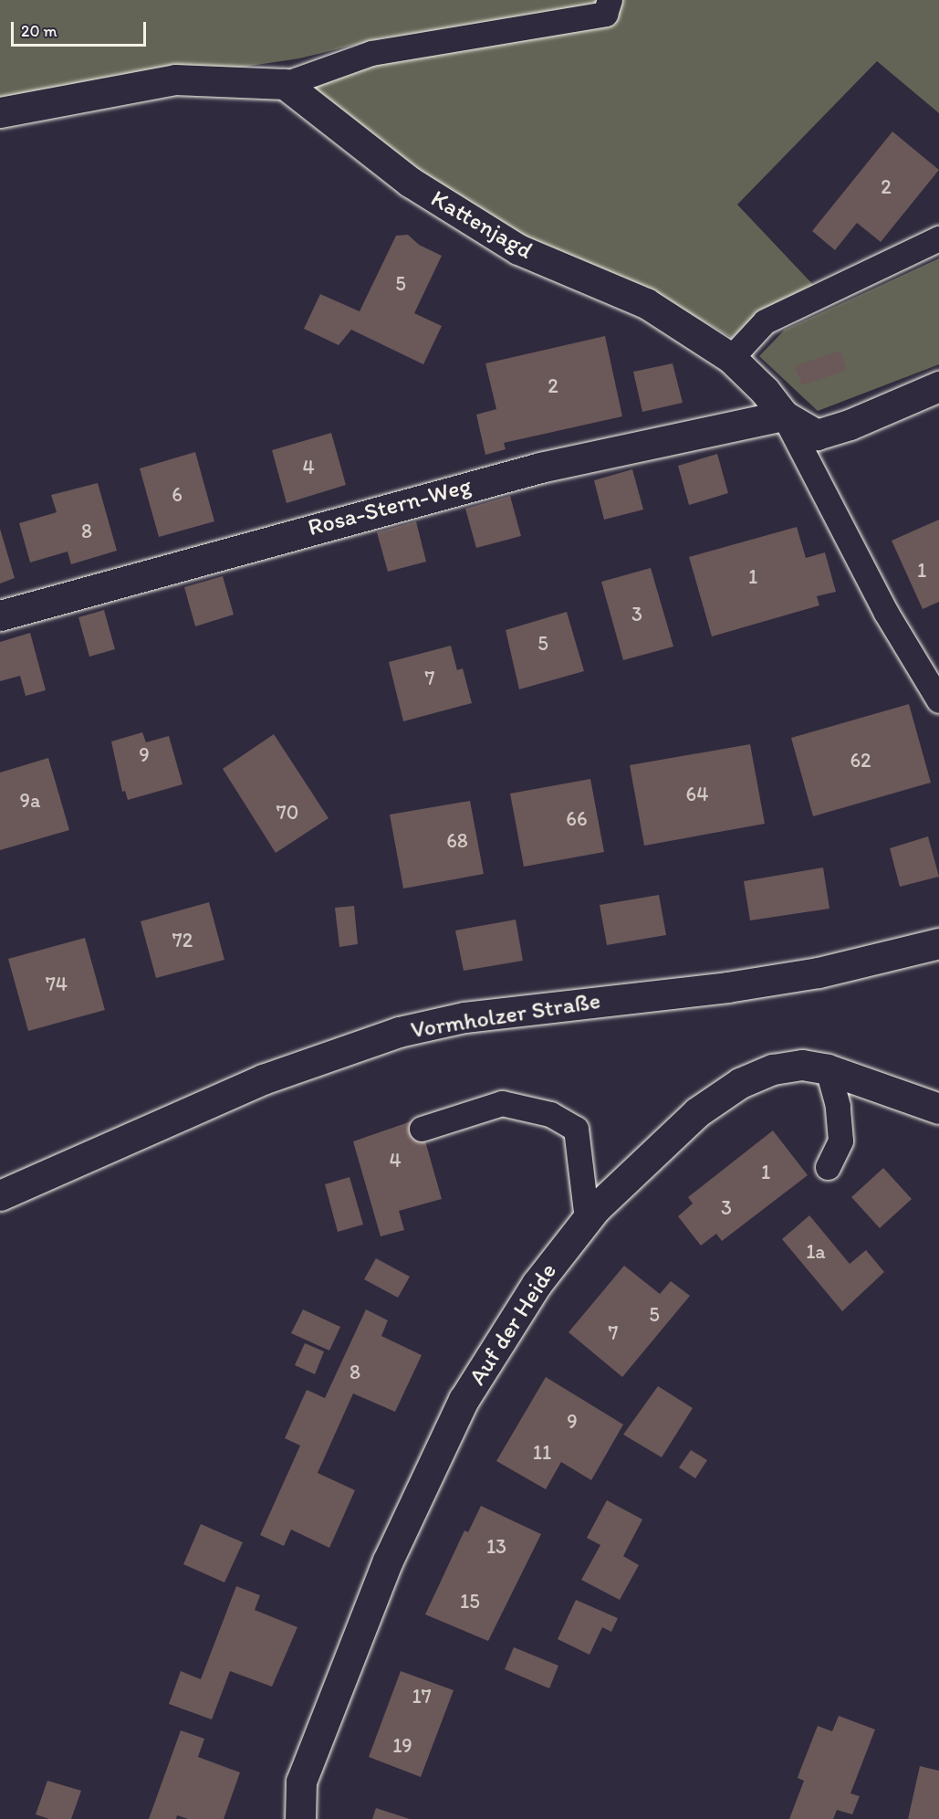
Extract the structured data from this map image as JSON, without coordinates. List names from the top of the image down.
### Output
{
  "streets": {
    "street": [
      "Kattenjagd",
      "Rosa-Stern-Weg",
      "Vormholzer Straße",
      "Auf der Heide"
    ]
  },
  "crossings": [
    ["Kattenjagd", "Rosa-Stern-Weg"]
  ],
  "house_numbers": [
    "2",
    "5",
    "2",
    "4",
    "6",
    "8",
    "1",
    "1",
    "3",
    "5",
    "7",
    "9",
    "62",
    "64",
    "9a",
    "70",
    "66",
    "68",
    "72",
    "74",
    "4",
    "1",
    "3",
    "1a",
    "5",
    "7",
    "8",
    "9",
    "11",
    "13",
    "15",
    "17",
    "19"
  ],
  "scale_bar": "20 m"
}
